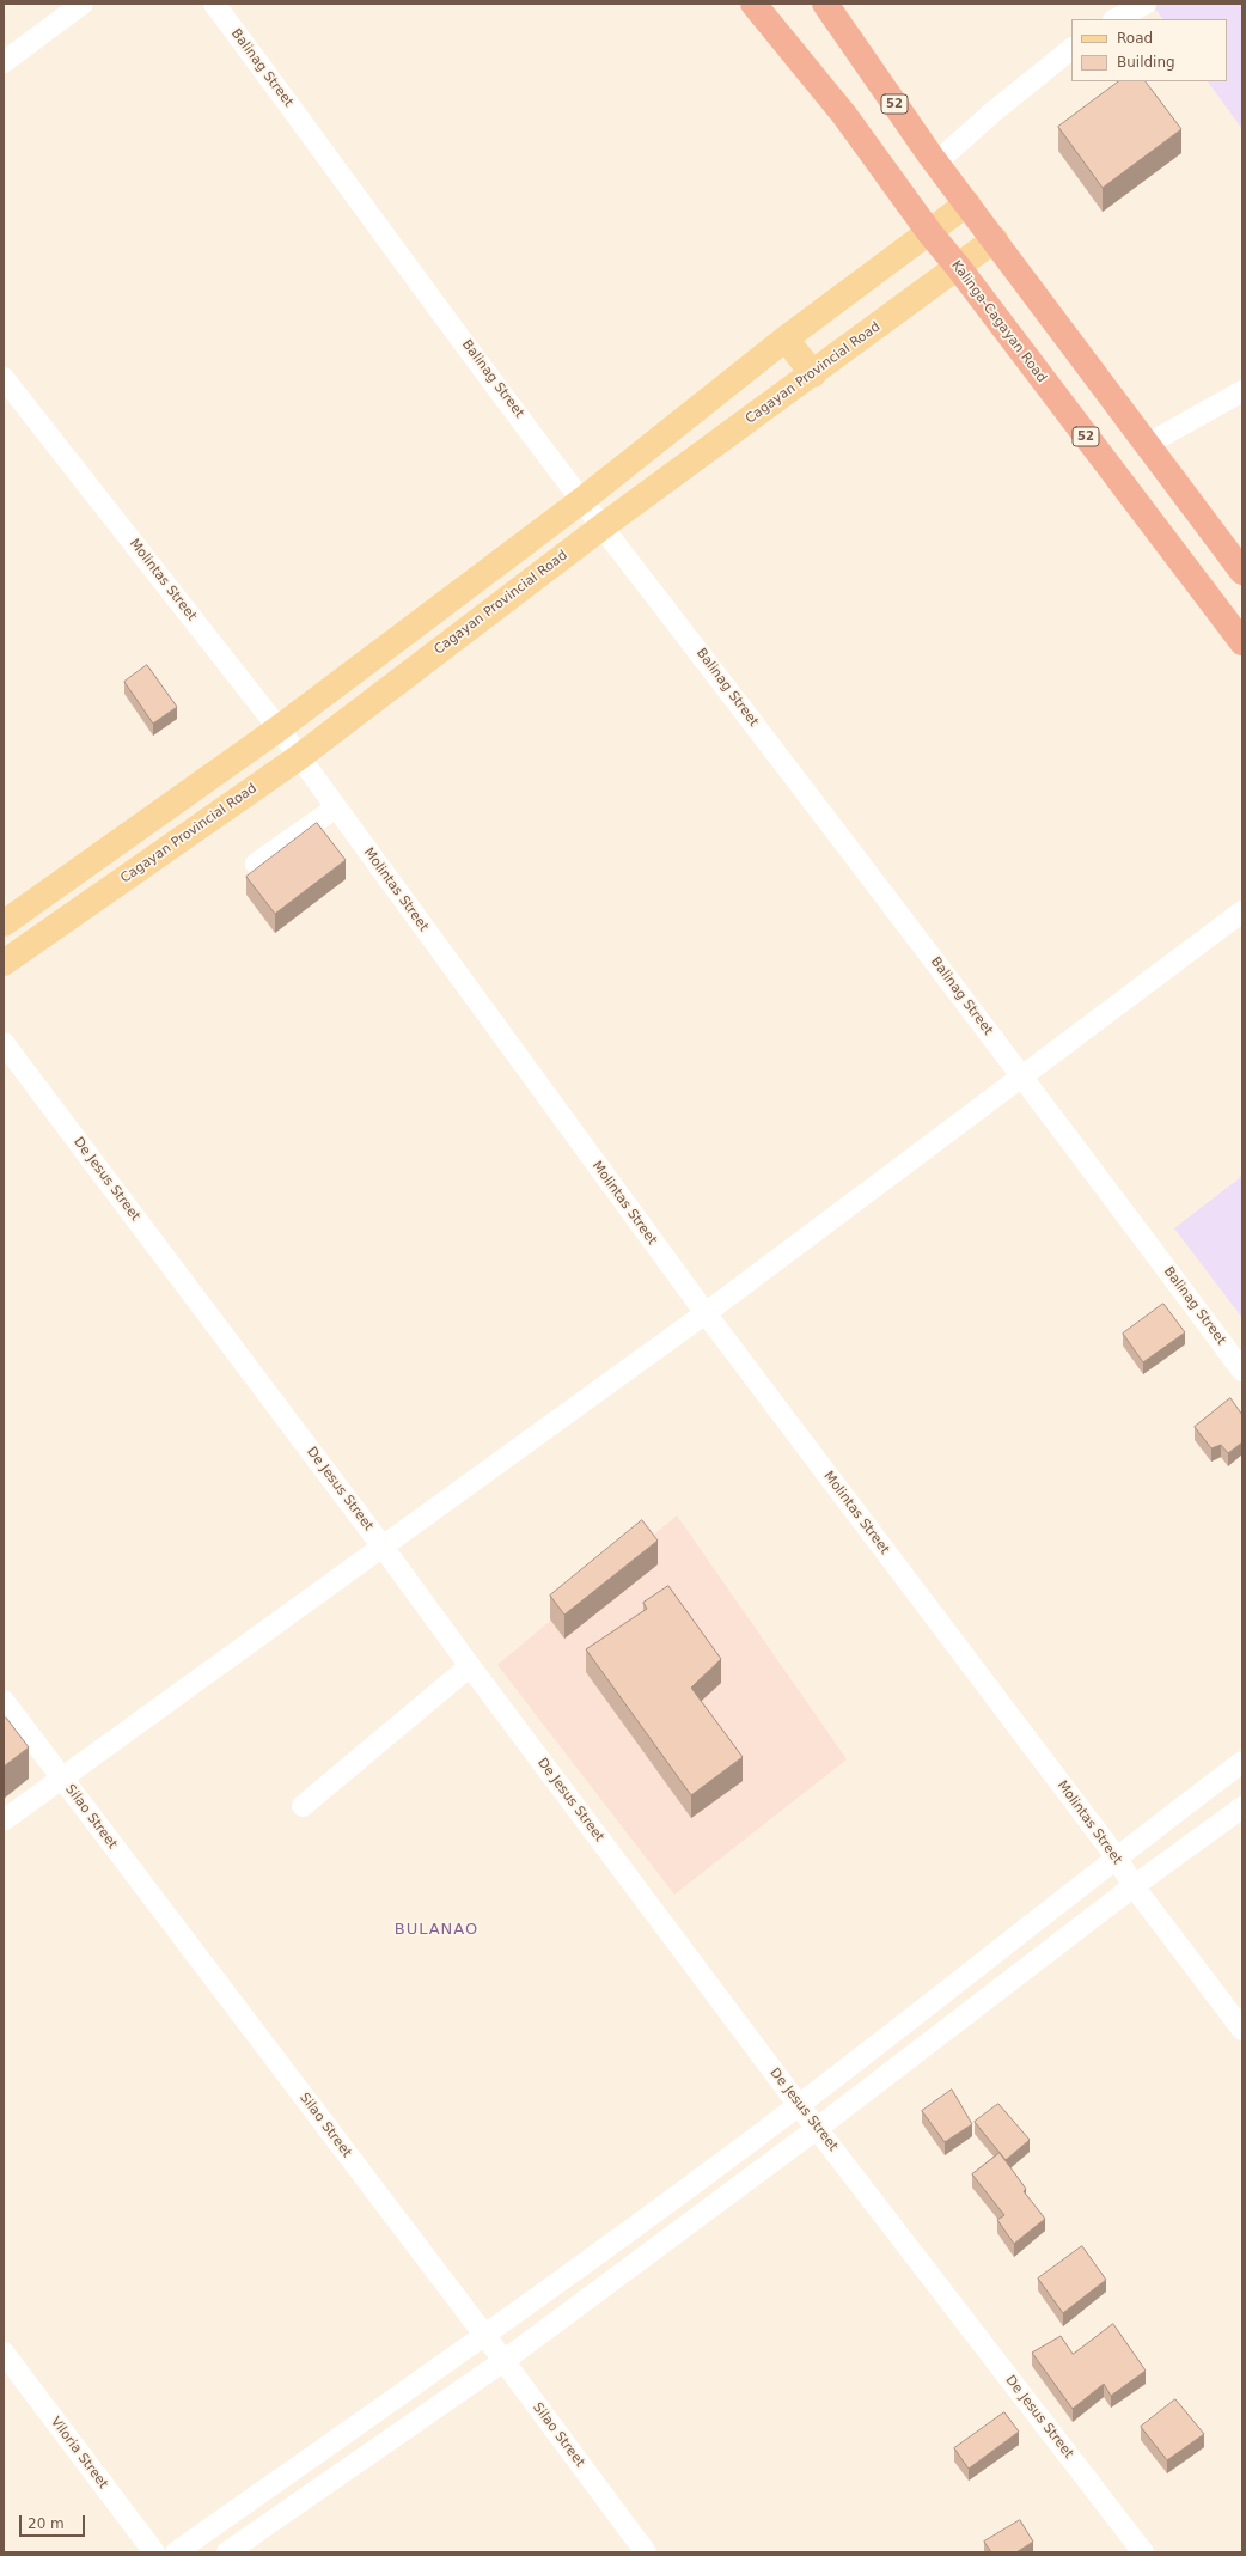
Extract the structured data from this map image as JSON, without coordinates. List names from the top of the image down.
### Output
{
  "streets": {
    "highway": ["52", "Kalinga-Cagayan Road"],
    "main road": ["Cagayan Provincial Road"],
    "street": [
      "Balinag Street",
      "Molintas Street",
      "De Jesus Street",
      "Silao Street",
      "Viloria Street"
    ]
  },
  "crossings": [
    ["Balinag Street", "Cagayan Provincial Road"],
    ["52", "Cagayan Provincial Road"],
    ["Kalinga-Cagayan Road", "Cagayan Provincial Road"],
    ["Cagayan Provincial Road", "Molintas Street"]
  ],
  "districts": ["BULANAO"],
  "legend": ["Road", "Building"],
  "scale_bar": "20 m"
}
